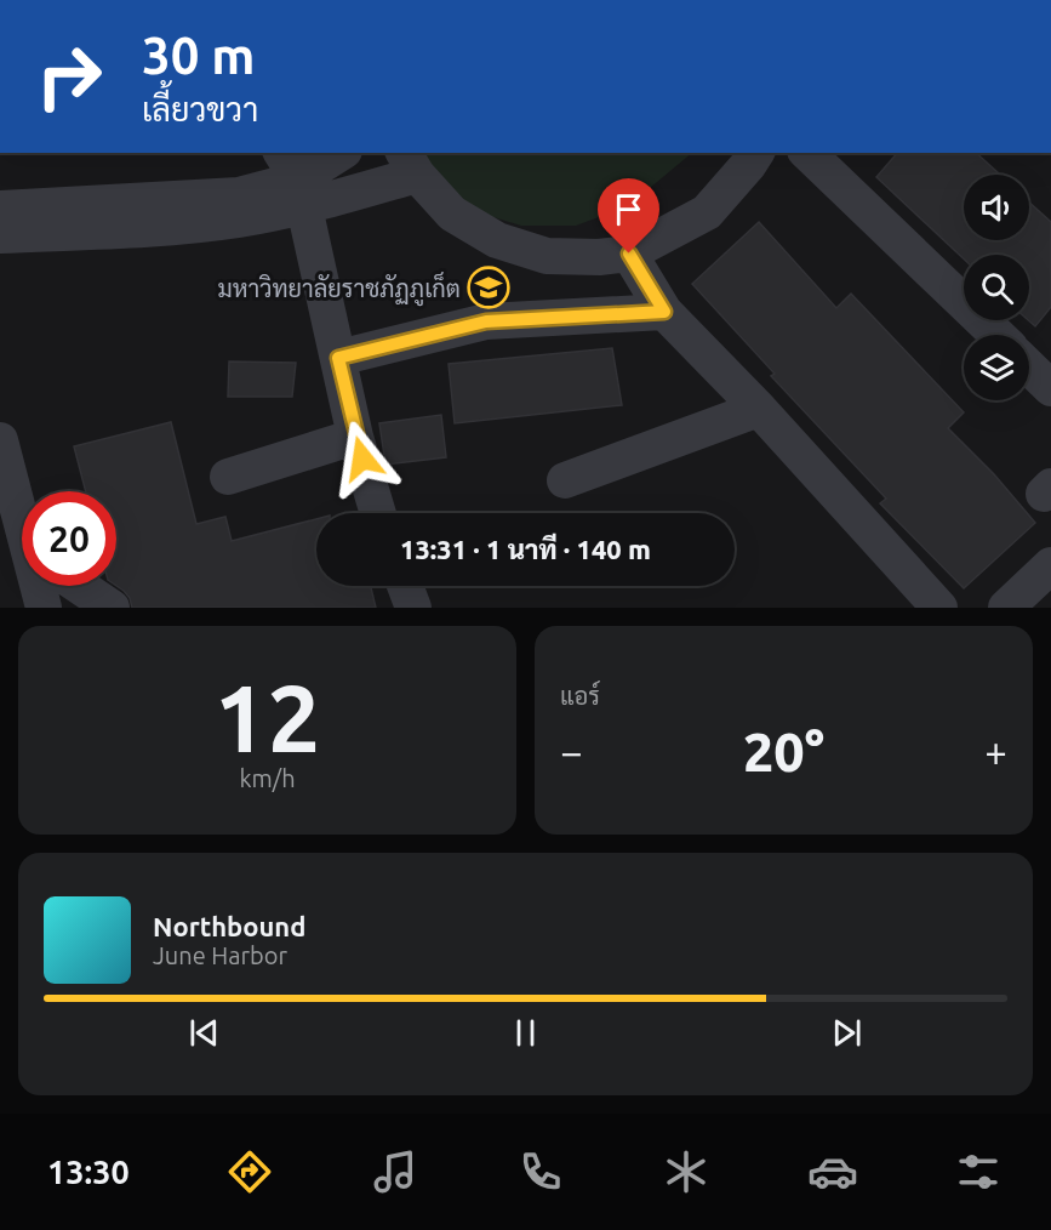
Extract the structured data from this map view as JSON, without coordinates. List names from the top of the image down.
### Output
{
  "places": {
    "school or university": ["มหาวิทยาลัยราชภัฏภูเก็ต"]
  },
  "page": {
    "turn": ["30 m", "เลี้ยวขวา"],
    "limit": "20",
    "trip": "13:31 · 1 นาที · 140 m",
    "tile": [
      ["12", "km/h"],
      "แอร์"
    ],
    "heat": ["−", "20°", "+"],
    "song": ["Northbound", "June Harbor"],
    "tabs": "13:30"
  }
}
